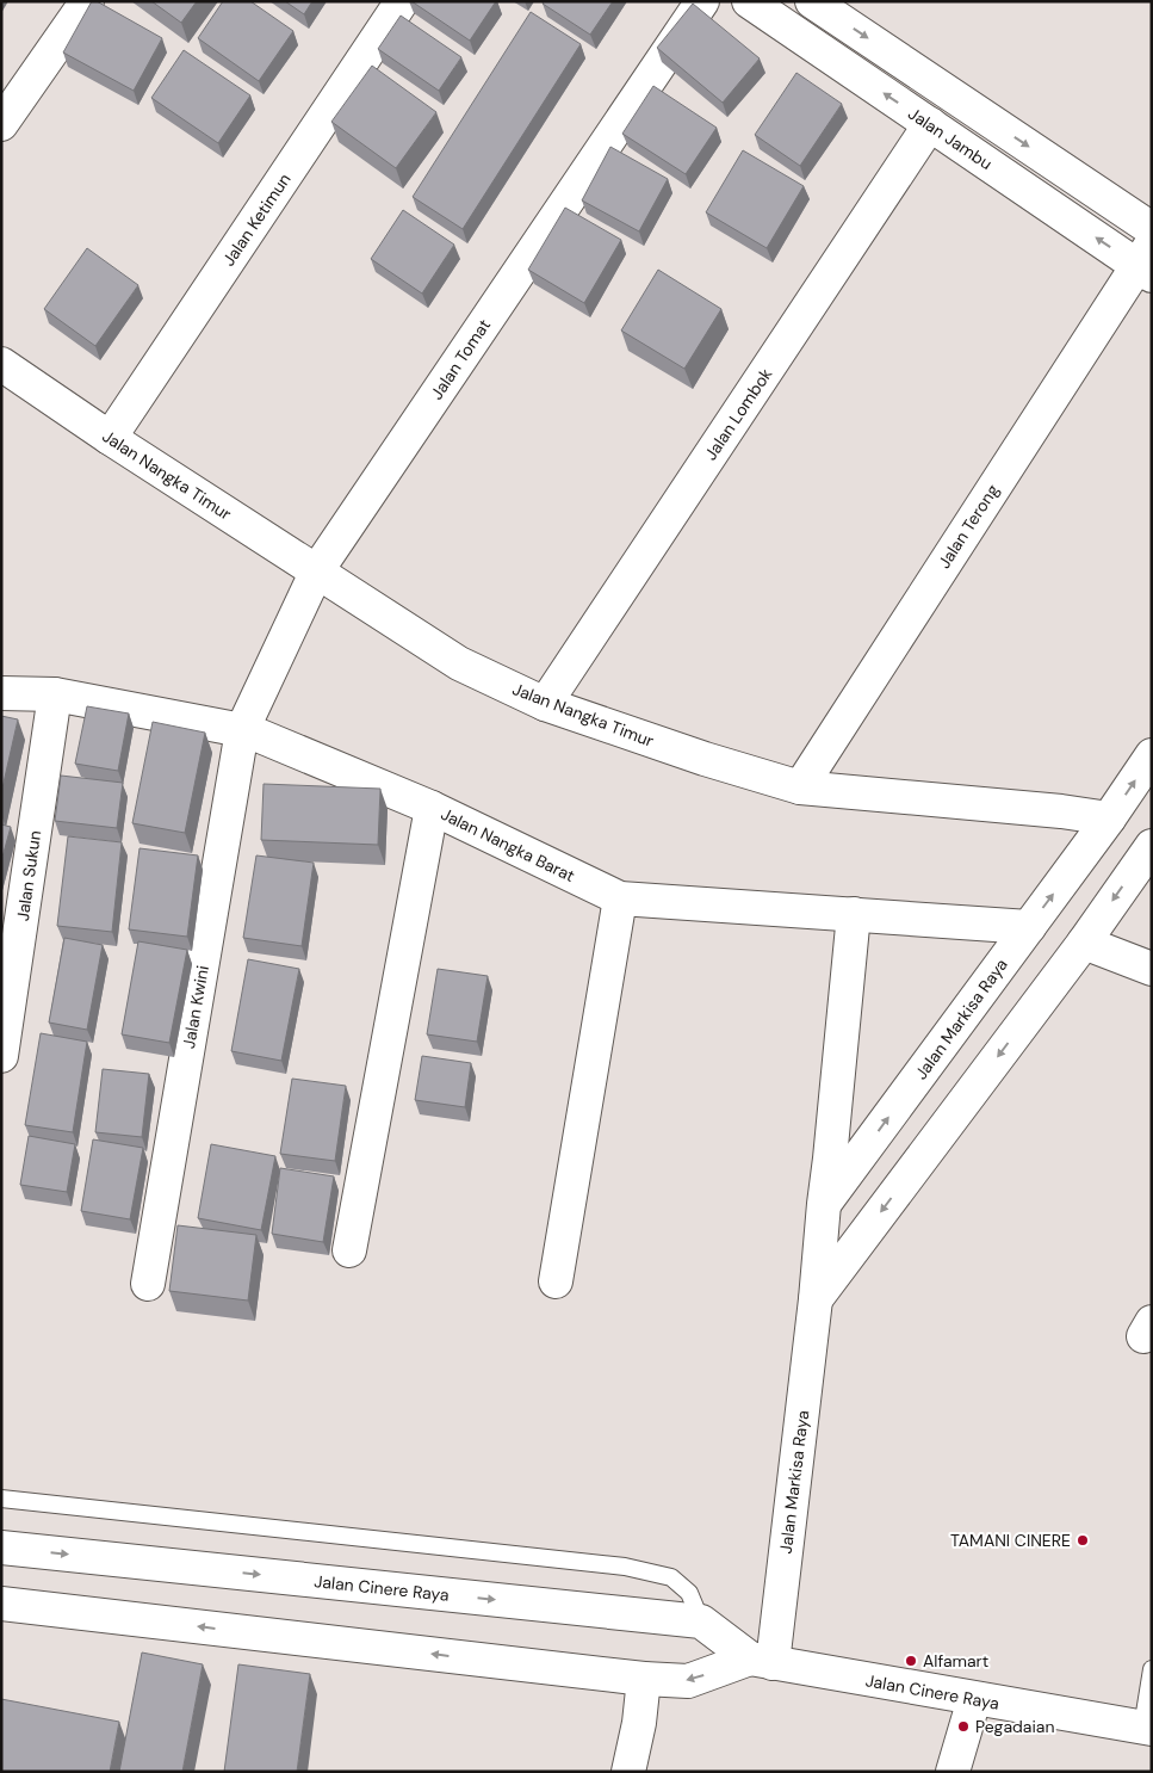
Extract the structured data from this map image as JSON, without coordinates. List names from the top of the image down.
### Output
{
  "streets": {
    "street": [
      "Jalan Jambu",
      "Jalan Ketimun",
      "Jalan Tomat",
      "Jalan Lombok",
      "Jalan Nangka Timur",
      "Jalan Terong",
      "Jalan Nangka Barat",
      "Jalan Sukun",
      "Jalan Kwini",
      "Jalan Markisa Raya",
      "Jalan Cinere Raya"
    ]
  },
  "crossings": [
    ["Jalan Jambu", "Jalan Lombok"],
    ["Jalan Jambu", "Jalan Terong"],
    ["Jalan Ketimun", "Jalan Nangka Timur"],
    ["Jalan Tomat", "Jalan Nangka Timur"],
    ["Jalan Tomat", "Jalan Nangka Barat"],
    ["Jalan Tomat", "Jalan Kwini"],
    ["Jalan Lombok", "Jalan Nangka Timur"],
    ["Jalan Nangka Timur", "Jalan Terong"],
    ["Jalan Nangka Timur", "Jalan Markisa Raya"],
    ["Jalan Nangka Barat", "Jalan Sukun"],
    ["Jalan Nangka Barat", "Jalan Kwini"],
    ["Jalan Nangka Barat", "Jalan Markisa Raya"],
    ["Jalan Markisa Raya", "Jalan Cinere Raya"]
  ],
  "places": ["TAMANI CINERE", "Alfamart", "Pegadaian"]
}
